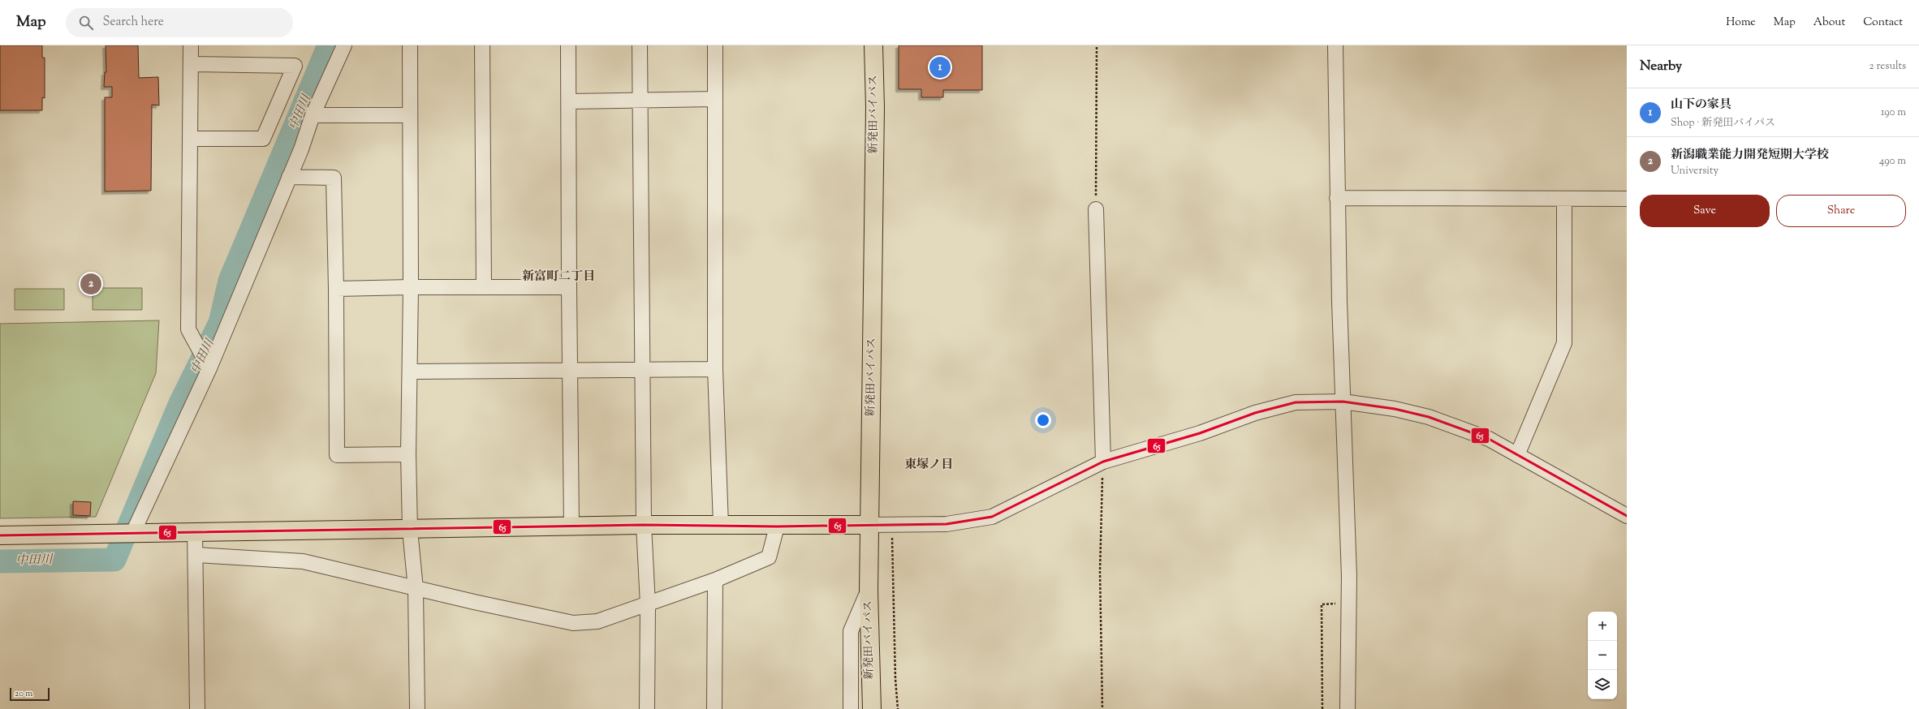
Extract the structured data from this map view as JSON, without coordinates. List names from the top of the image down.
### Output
{
  "streets": {
    "highway": ["新発田バイパス"]
  },
  "districts": ["新富町二丁目", "東塚ノ目"],
  "water": ["中田川"],
  "lines": ["transit line 65"],
  "scale_bar": "20 m",
  "page": {
    "header": "Map",
    "search": "Search here",
    "nav": [
      "Home",
      "Map",
      "About",
      "Contact"
    ],
    "heading": ["Nearby", "2 results"],
    "pins": ["1", "2"],
    "list": [
      {
        "mark": "1",
        "name": "山下の家具",
        "note": "Shop · 新発田バイパス",
        "value": "190 m"
      },
      {
        "mark": "2",
        "name": "新潟職業能力開発短期大学校",
        "note": "University",
        "value": "490 m"
      }
    ],
    "buttons": ["Save", "Share"],
    "map_buttons": ["+", "−"],
    "scale": "20 m"
  }
}
